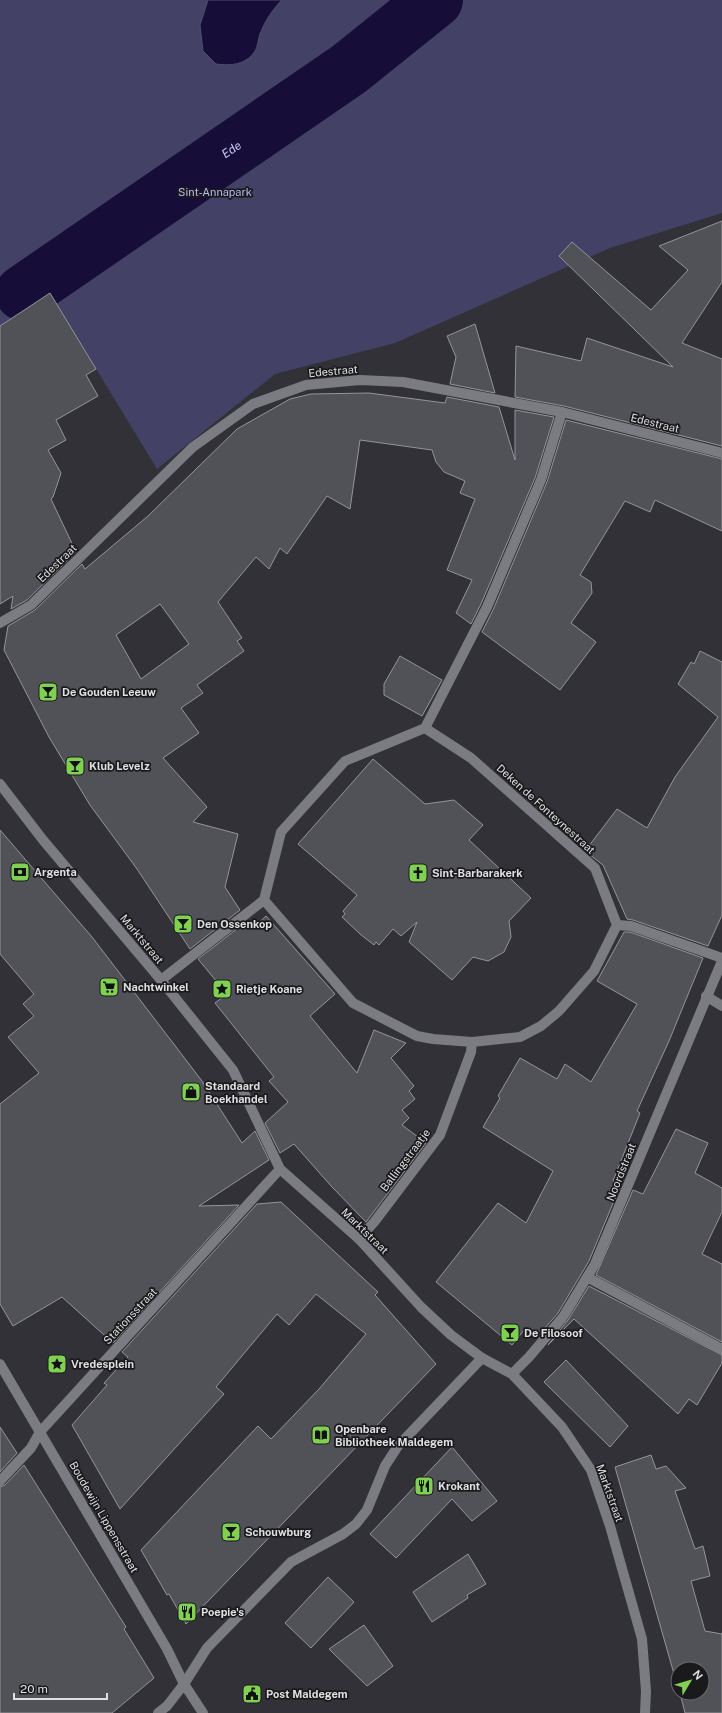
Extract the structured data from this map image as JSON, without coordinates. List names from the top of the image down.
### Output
{
  "streets": {
    "street": [
      "Edestraat",
      "Deken de Fonteynestraat",
      "Marktstraat",
      "Ballingstraatje",
      "Noordstraat",
      "Stationsstraat",
      "Boudewijn Lippensstraat"
    ]
  },
  "crossings": [
    ["Marktstraat", "Ballingstraatje"],
    ["Marktstraat", "Noordstraat"],
    ["Marktstraat", "Stationsstraat"],
    ["Stationsstraat", "Boudewijn Lippensstraat"]
  ],
  "water": ["Ede"],
  "parks": ["Sint-Annapark"],
  "places": {
    "bar": [
      "De Gouden Leeuw",
      "Klub Levelz",
      "Den Ossenkop",
      "De Filosoof",
      "Schouwburg"
    ],
    "bank": ["Argenta"],
    "church": ["Sint-Barbarakerk"],
    "supermarket": ["Nachtwinkel"],
    "place": ["Rietje Koane", "Vredesplein"],
    "shop": ["Standaard Boekhandel"],
    "library": ["Openbare Bibliotheek Maldegem"],
    "restaurant": ["Krokant", "Poepie's"],
    "public building": ["Post Maldegem"]
  },
  "scale_bar": "20 m",
  "north": "top right"
}
